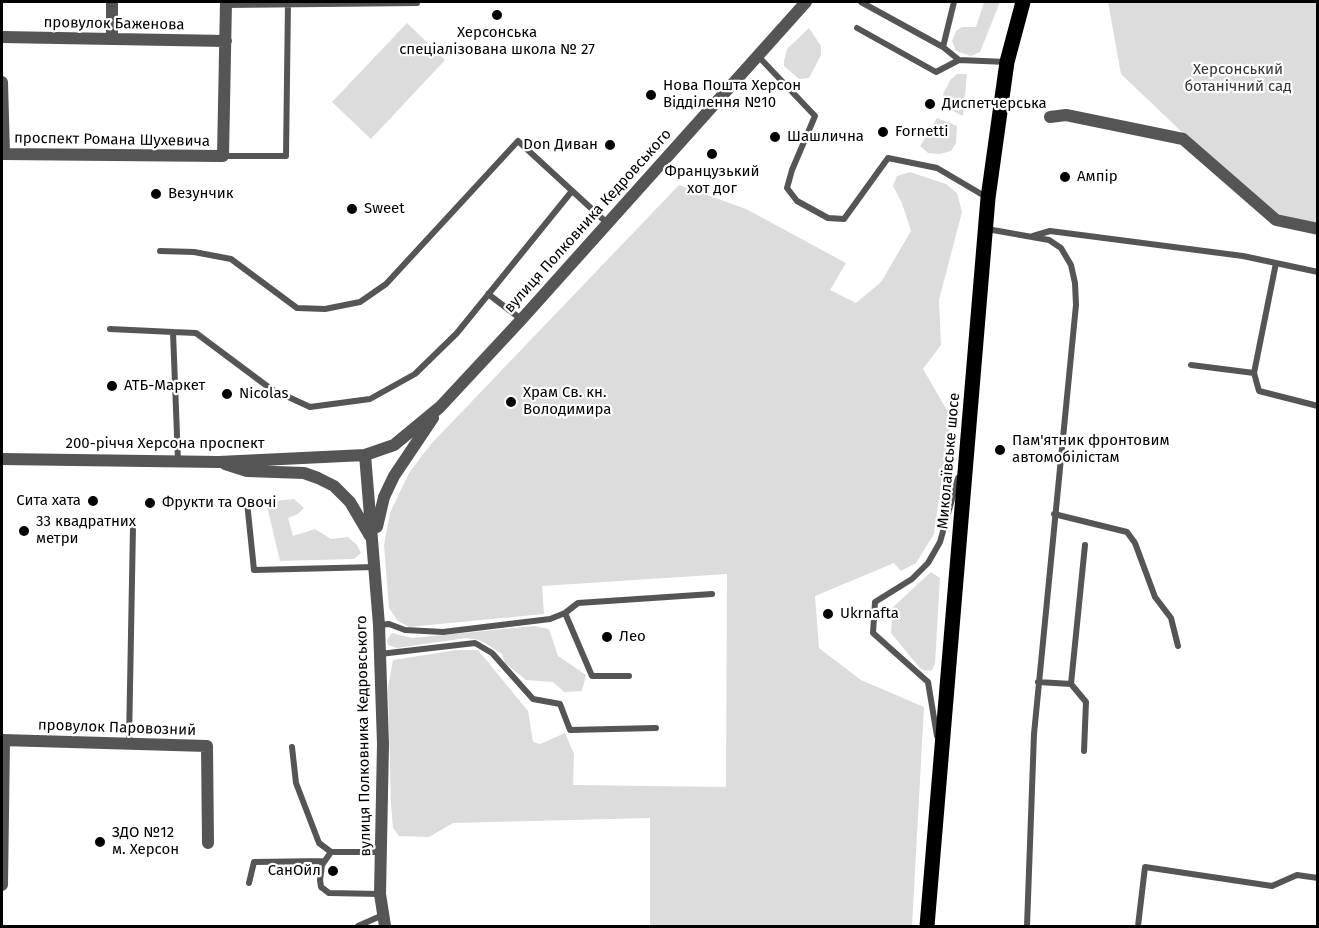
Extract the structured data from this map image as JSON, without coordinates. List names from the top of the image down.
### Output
{
  "streets": {
    "main road": ["Миколаївське шосе"],
    "street": [
      "провулок Баженова",
      "проспект Романа Шухевича",
      "вулиця Полковника Кедровського",
      "200-річчя Херсона проспект",
      "провулок Паровозний"
    ]
  },
  "crossings": [
    ["вулиця Полковника Кедровського", "200-річчя Херсона проспект"]
  ],
  "parks": ["Херсонський ботанічний сад"],
  "places": [
    "Херсонська спеціалізована школа № 27",
    "Нова Пошта Херсон Відділення №10",
    "Диспетчерська",
    "Fornetti",
    "Шашлична",
    "Don Диван",
    "Французький хот дог",
    "Ампір",
    "Везунчик",
    "Sweet",
    "АТБ-Маркет",
    "Nicolas",
    "Храм Св. кн. Володимира",
    "Пам'ятник фронтовим автомобілістам",
    "Сита хата",
    "Фрукти та Овочі",
    "33 квадратних метри",
    "Ukrnafta",
    "Лео",
    "ЗДО №12 м. Херсон",
    "СанОйл"
  ]
}
